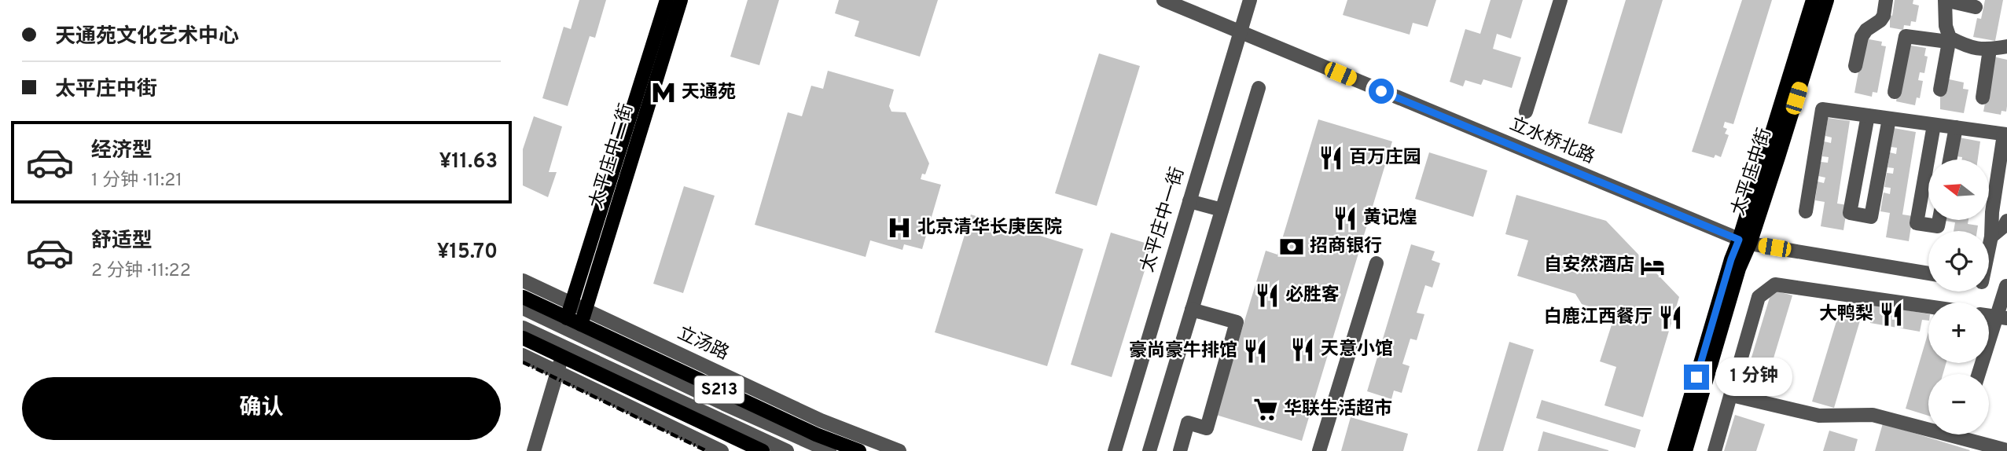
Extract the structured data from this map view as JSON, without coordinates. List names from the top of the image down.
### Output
{
  "streets": {
    "main road": [
      "太平庄中二街",
      "太平庄中街",
      "立汤路",
      "S213"
    ],
    "street": ["立水桥北路", "太平庄中一街"]
  },
  "crossings": [
    ["立水桥北路", "太平庄中街"],
    ["立水桥北路", "太平庄中一街"],
    ["太平庄中二街", "立汤路"]
  ],
  "places": {
    "metro station": ["天通苑"],
    "restaurant": [
      "百万庄园",
      "黄记煌",
      "必胜客",
      "大鸭梨",
      "白鹿江西餐厅",
      "天意小馆",
      "豪尚豪牛排馆"
    ],
    "hospital": ["北京清华长庚医院"],
    "bank": ["招商银行"],
    "hotel": ["自安然酒店"],
    "supermarket": ["华联生活超市"]
  },
  "north": "left",
  "page": {
    "banner": ["天通苑文化艺术中心", "太平庄中街"],
    "list": [
      {
        "name": "经济型",
        "note": "1 分钟 · 11:21",
        "value": "¥11.63"
      },
      {
        "name": "舒适型",
        "note": "2 分钟 · 11:22",
        "value": "¥15.70"
      }
    ],
    "map_buttons": ["+", "−"],
    "bubble": "1 分钟",
    "buttons": "确认"
  }
}
